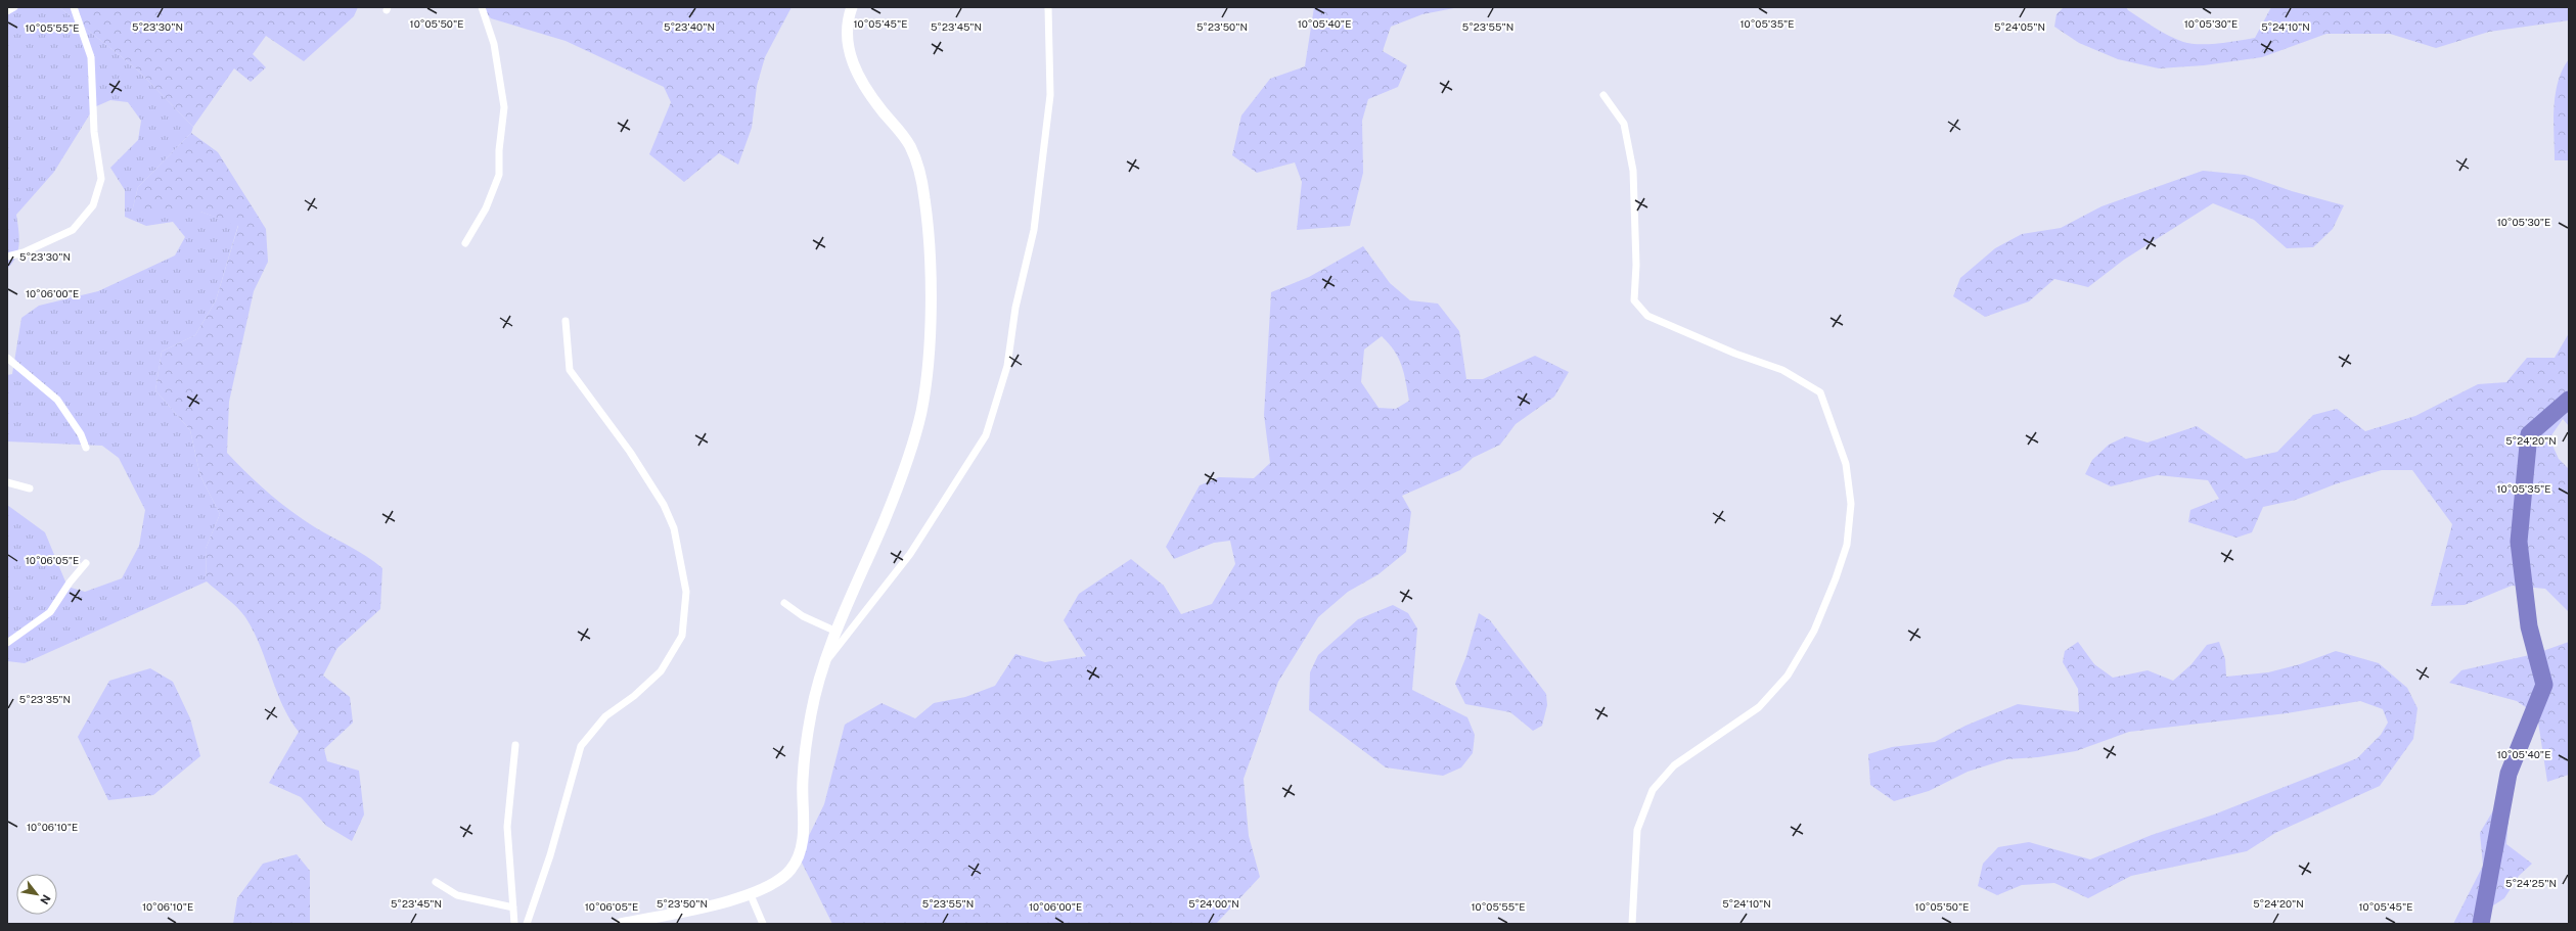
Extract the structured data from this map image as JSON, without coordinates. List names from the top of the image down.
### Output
{
  "north": "bottom right",
  "coordinates": [
    "10°05'50\"E",
    "10°05'45\"E",
    "10°05'40\"E",
    "10°05'35\"E",
    "10°05'30\"E",
    "5°23'30\"N",
    "5°23'40\"N",
    "5°23'45\"N",
    "5°23'50\"N",
    "5°23'55\"N",
    "5°24'05\"N",
    "5°24'10\"N",
    "10°05'55\"E",
    "10°06'00\"E",
    "5°24'20\"N",
    "10°06'05\"E",
    "5°23'35\"N",
    "10°06'10\"E",
    "5°24'25\"N",
    "5°24'00\"N"
  ]
}
